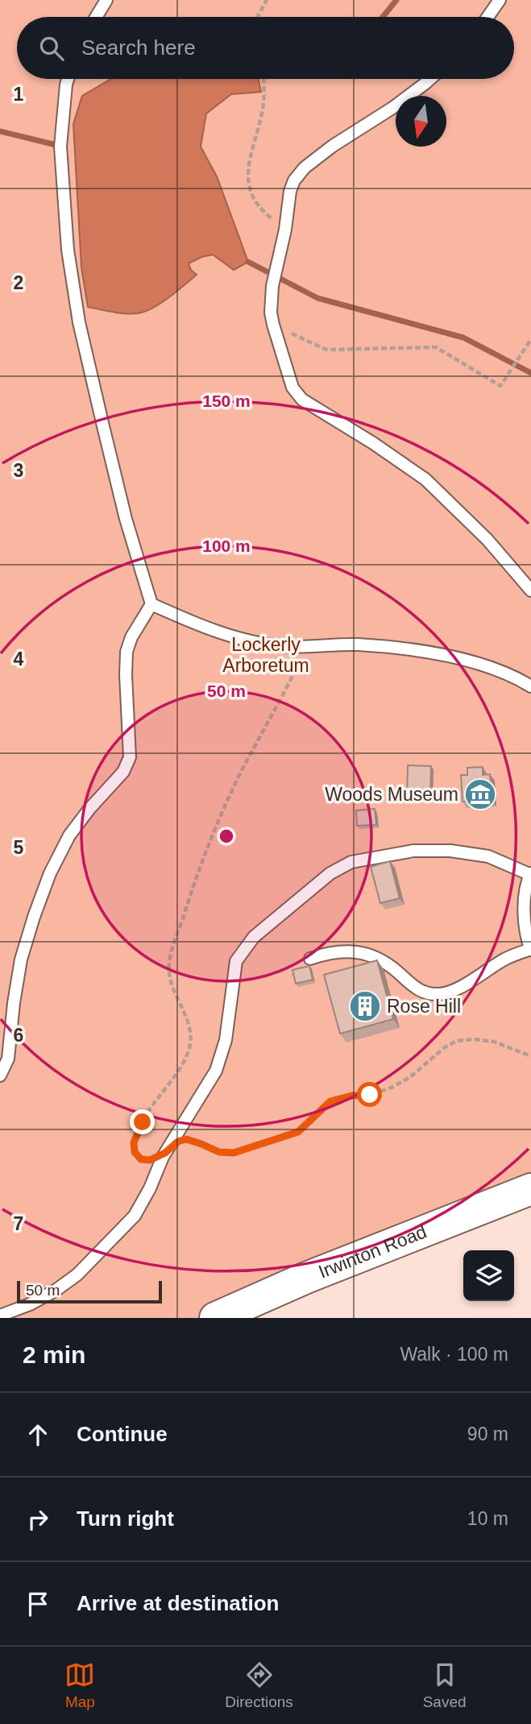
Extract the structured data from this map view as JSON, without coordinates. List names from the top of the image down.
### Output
{
  "streets": {
    "main road": ["Irwinton Road"]
  },
  "parks": ["Lockerly Arboretum"],
  "places": {
    "museum": ["Woods Museum"],
    "building": ["Rose Hill"]
  },
  "scale_bar": "50 m",
  "north": "bottom",
  "page": {
    "search": "Search here",
    "scale": "50 m",
    "heading": ["2 min", "Walk · 100 m"],
    "list": [
      ["Continue", "90 m"],
      ["Turn right", "10 m"],
      "Arrive at destination"
    ],
    "nav": ["Map", "Directions", "Saved"]
  },
  "grid": {
    "rows": [
      "1",
      "2",
      "3",
      "4",
      "5",
      "6",
      "7"
    ]
  },
  "rings": ["150 m", "100 m", "50 m"]
}
